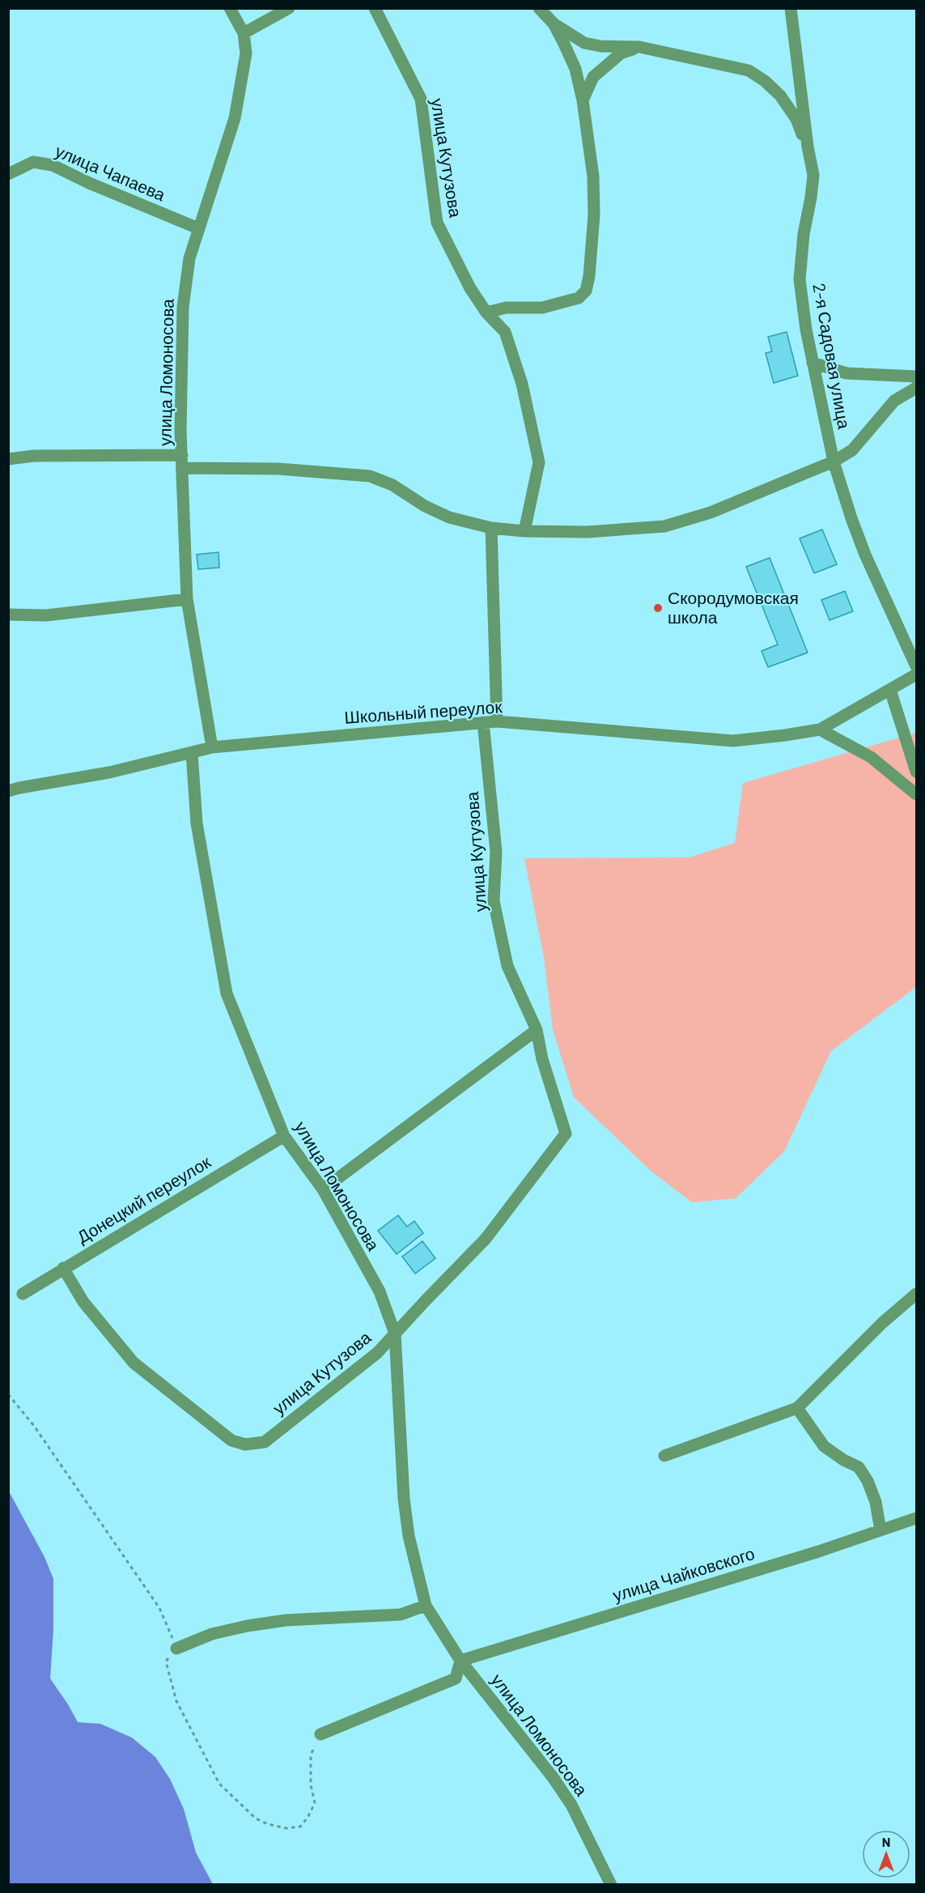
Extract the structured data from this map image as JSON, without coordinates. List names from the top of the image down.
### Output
{
  "streets": {
    "street": [
      "улица Кутузова",
      "улица Чапаева",
      "2-я Садовая улица",
      "улица Ломоносова",
      "Школьный переулок",
      "Донецкий переулок",
      "улица Чайковского"
    ]
  },
  "crossings": [
    ["улица Кутузова", "улица Ломоносова"],
    ["улица Кутузова", "Школьный переулок"],
    ["улица Кутузова", "Донецкий переулок"],
    ["улица Чапаева", "улица Ломоносова"],
    ["улица Ломоносова", "Школьный переулок"],
    ["улица Ломоносова", "Донецкий переулок"],
    ["улица Ломоносова", "улица Чайковского"]
  ],
  "places": ["Скородумовская школа"],
  "north": "top"
}
